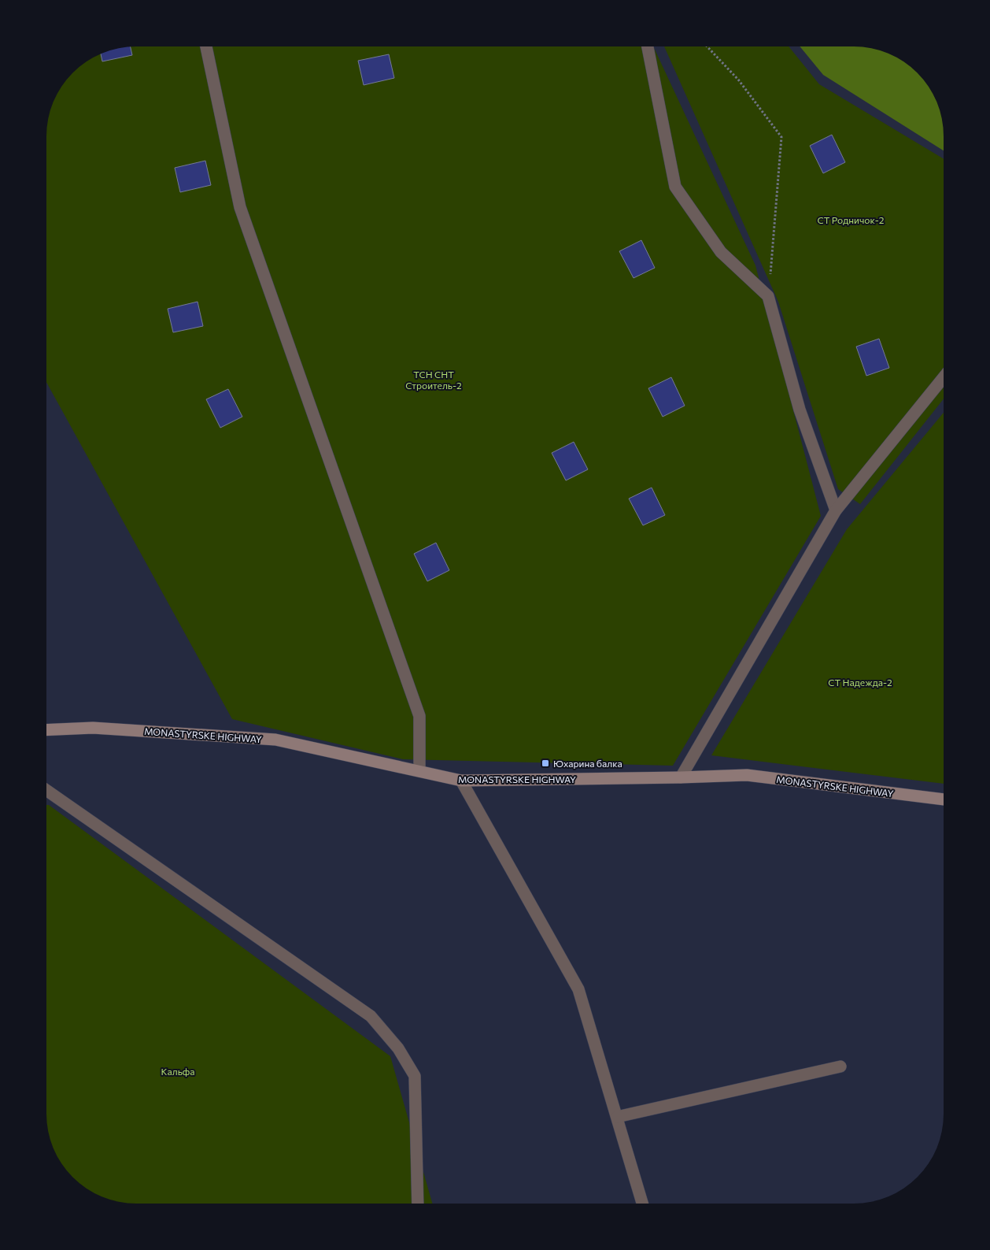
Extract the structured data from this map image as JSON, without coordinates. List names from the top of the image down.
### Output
{
  "streets": {
    "main road": ["MONASTYRSKE HIGHWAY"]
  },
  "parks": [
    "СТ Родничок-2",
    "ТСН СНТ Строитель-2",
    "СТ Надежда-2",
    "Кальфа"
  ],
  "places": {
    "transit": ["Юхарина балка"]
  }
}
